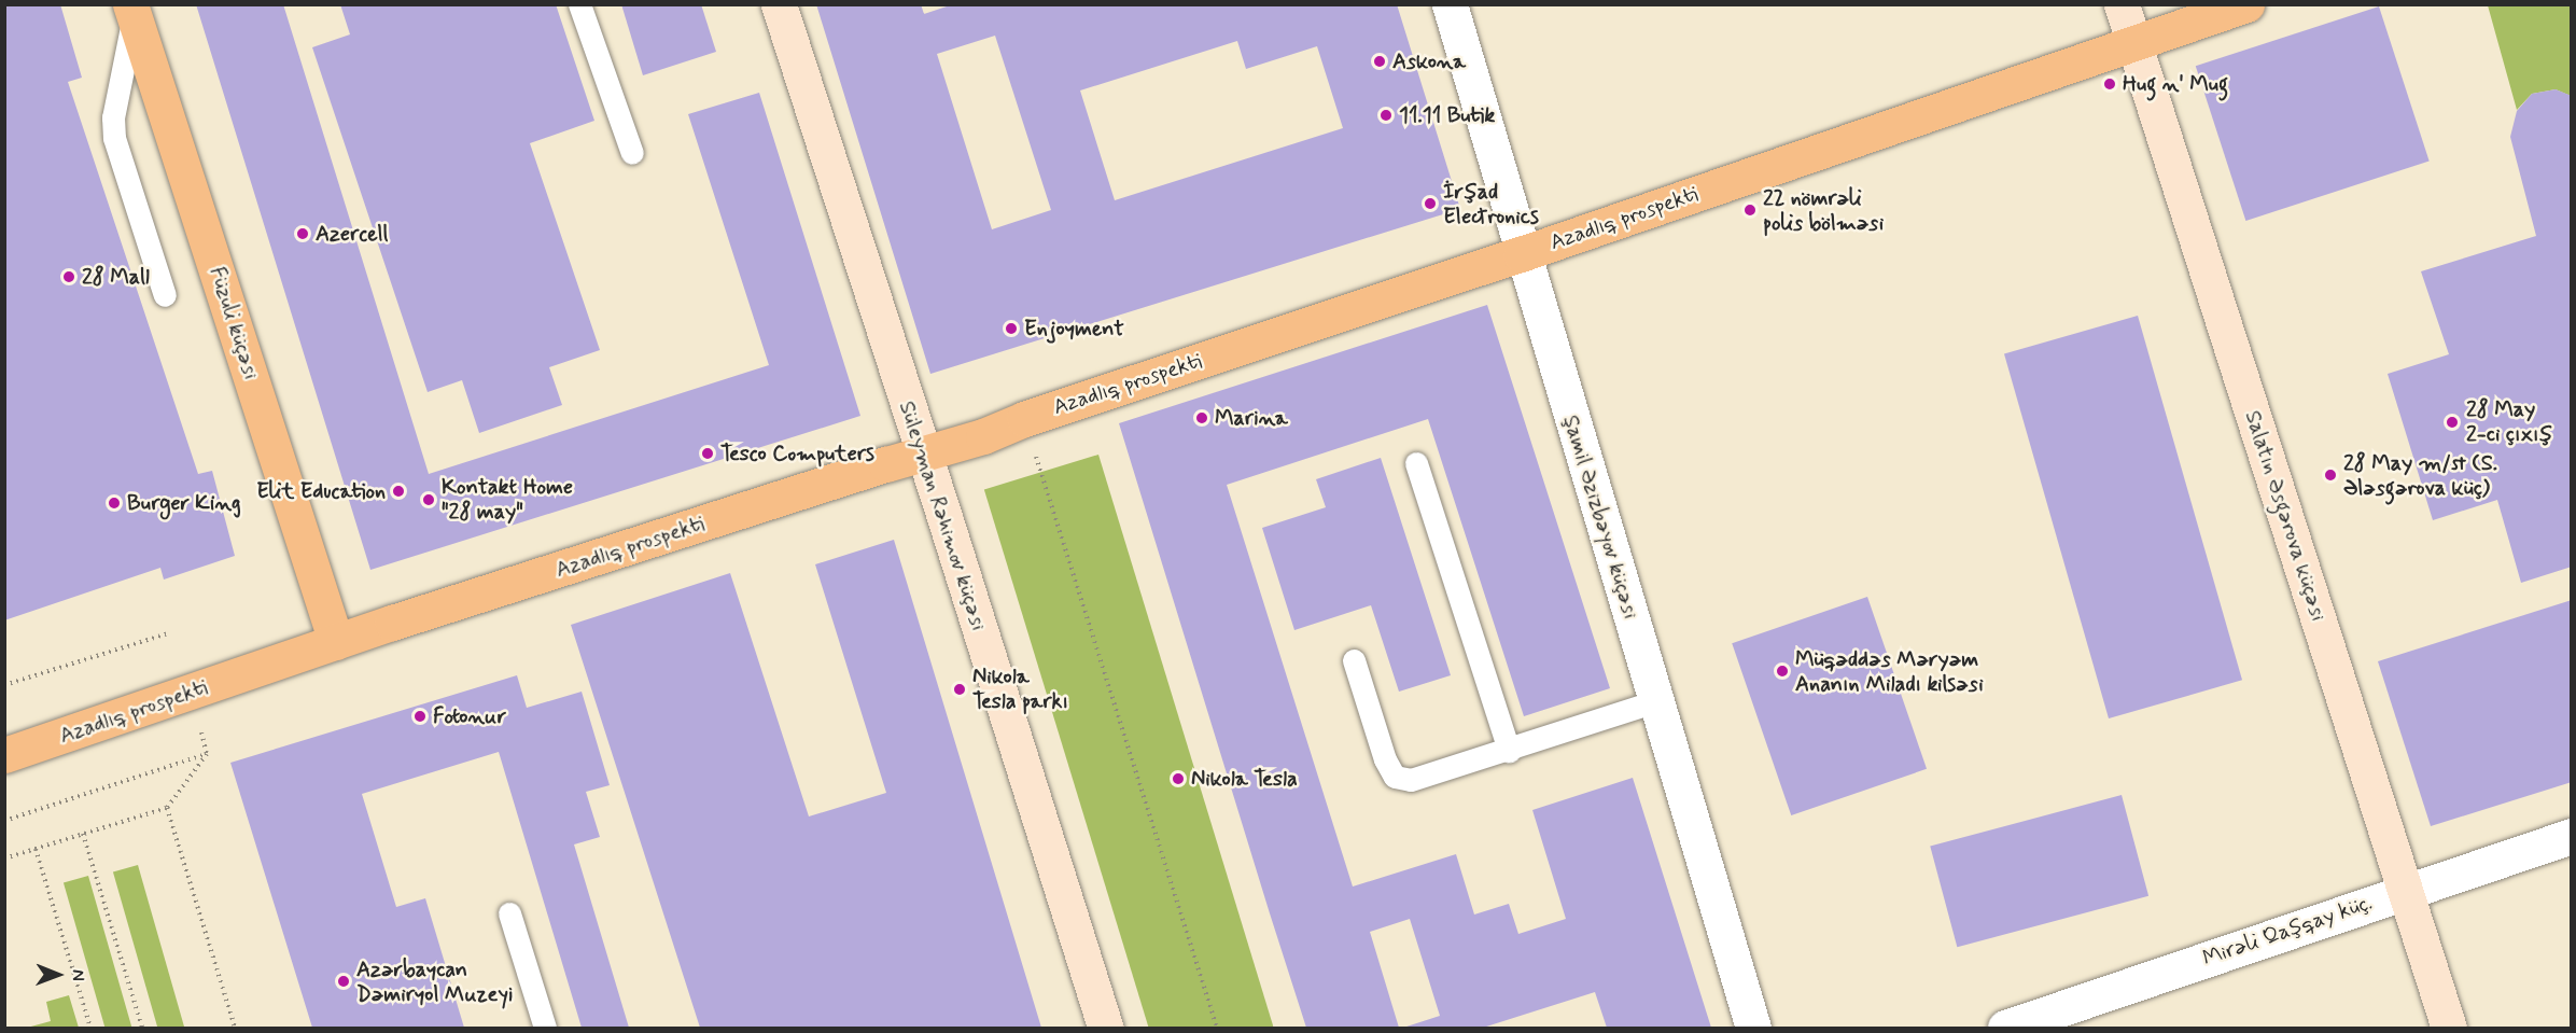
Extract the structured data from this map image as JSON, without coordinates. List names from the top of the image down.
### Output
{
  "streets": {
    "main road": [
      "Azadlıq prospekti",
      "Füzuli küçəsi",
      "Süleyman Rəhimov küçəsi",
      "Salatın Əsgərova küçəsi"
    ],
    "street": ["Şamil Əzizbəyov küçəsi", "Mirəli Qaşqay küç."]
  },
  "crossings": [
    ["Azadlıq prospekti", "Füzuli küçəsi"],
    ["Azadlıq prospekti", "Süleyman Rəhimov küçəsi"],
    ["Azadlıq prospekti", "Salatın Əsgərova küçəsi"],
    ["Azadlıq prospekti", "Şamil Əzizbəyov küçəsi"],
    ["Salatın Əsgərova küçəsi", "Mirəli Qaşqay küç."]
  ],
  "places": [
    "Askona",
    "Hug n' Mug",
    "11.11 Butik",
    "İrşad Electronics",
    "22 nömrəli polis bölməsi",
    "Azercell",
    "28 Mall",
    "Enjoyment",
    "Marina",
    "28 May 2-ci çıxış",
    "Tesco Computers",
    "28 May m/st (S. Ələsgərova küç)",
    "Elit Education",
    "Kontakt Home \"28 may\"",
    "Burger King",
    "Müqəddəs Məryəm Ananın Miladı kilsəsi",
    "Nikola Tesla parkı",
    "Fotonur",
    "Nikola Tesla",
    "Azərbaycan Dəmiryol Muzeyi"
  ],
  "north": "right"
}
